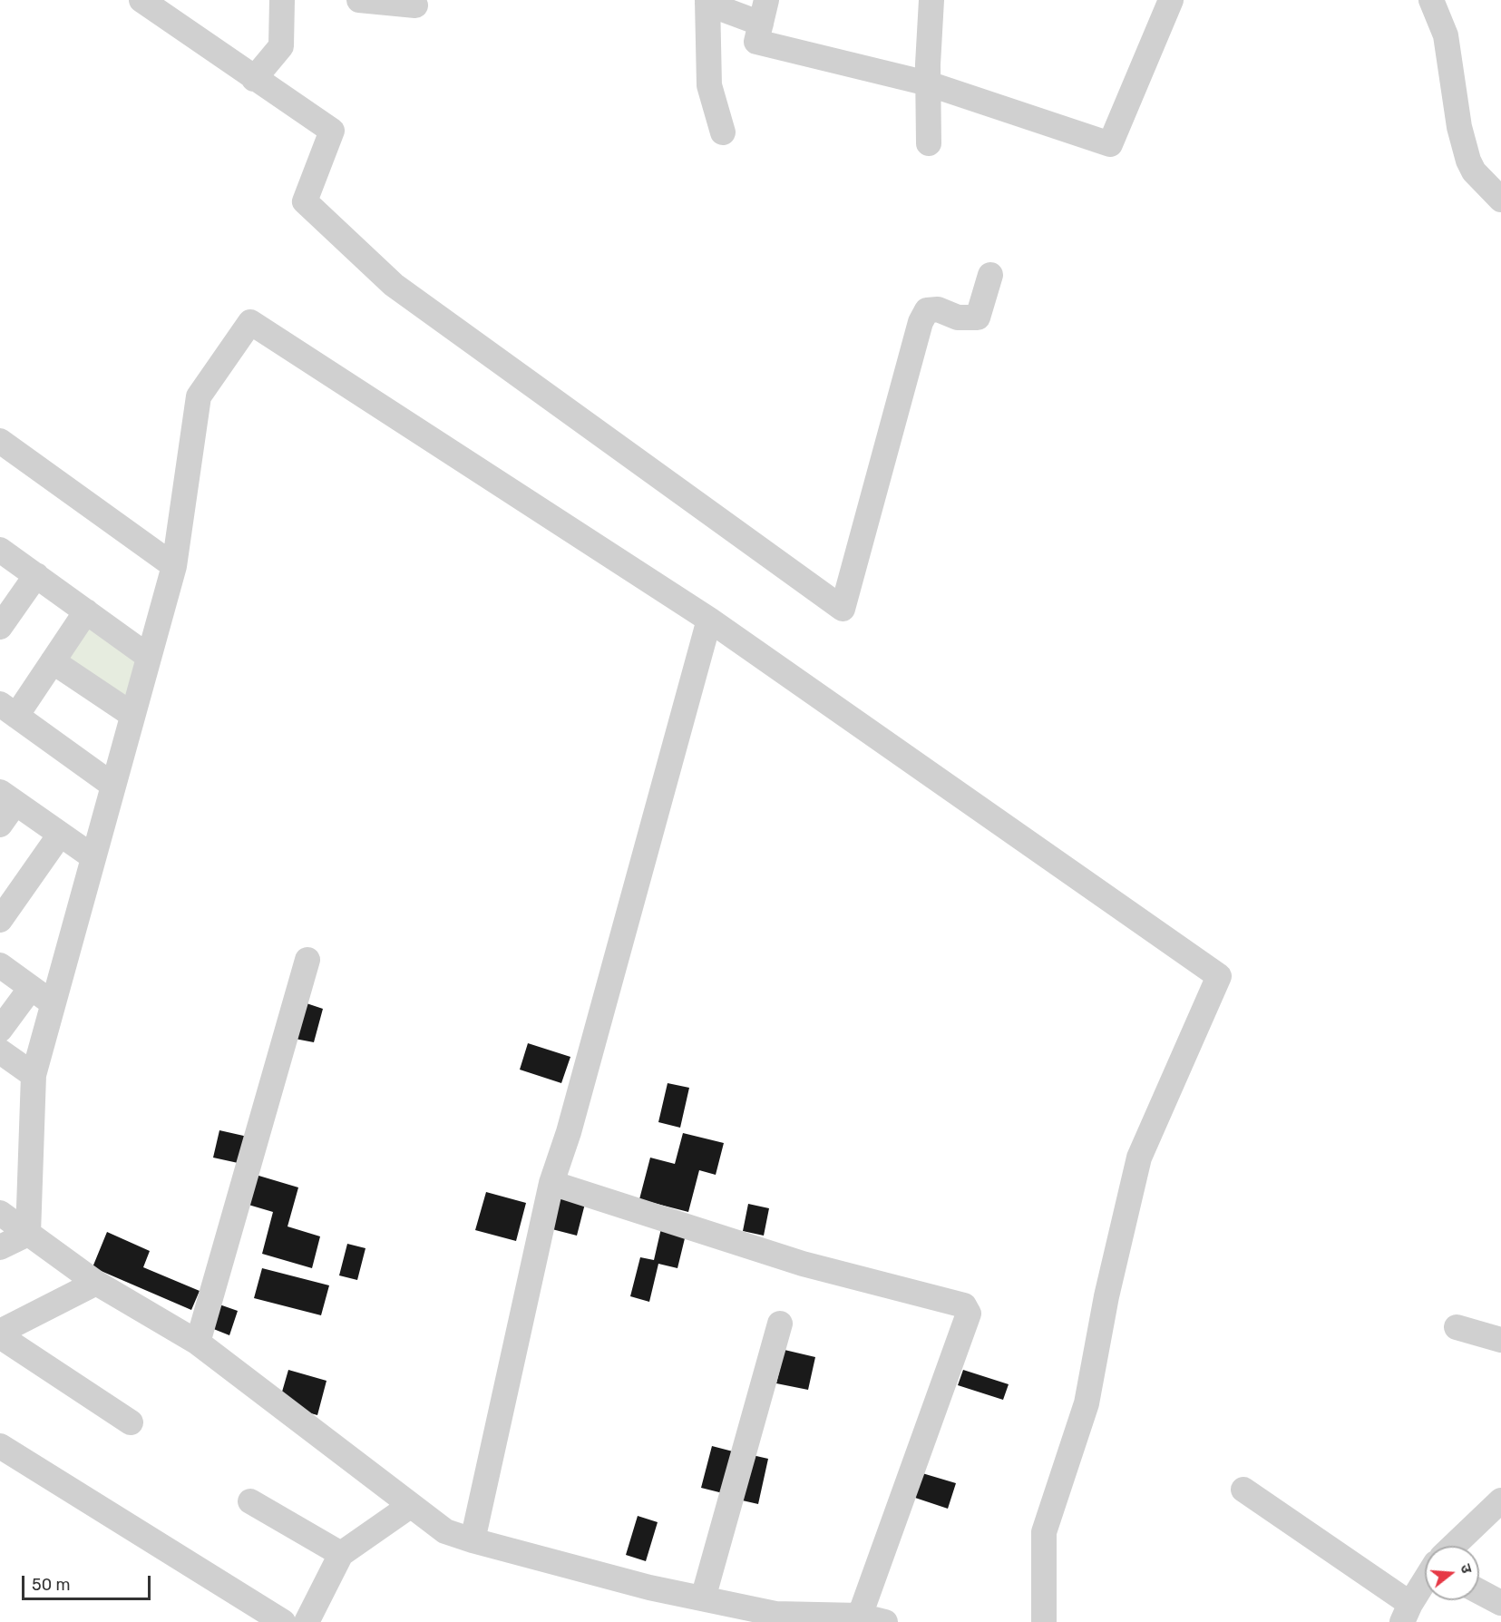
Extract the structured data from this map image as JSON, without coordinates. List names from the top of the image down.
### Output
{
  "scale_bar": "50 m",
  "north": "right"
}
